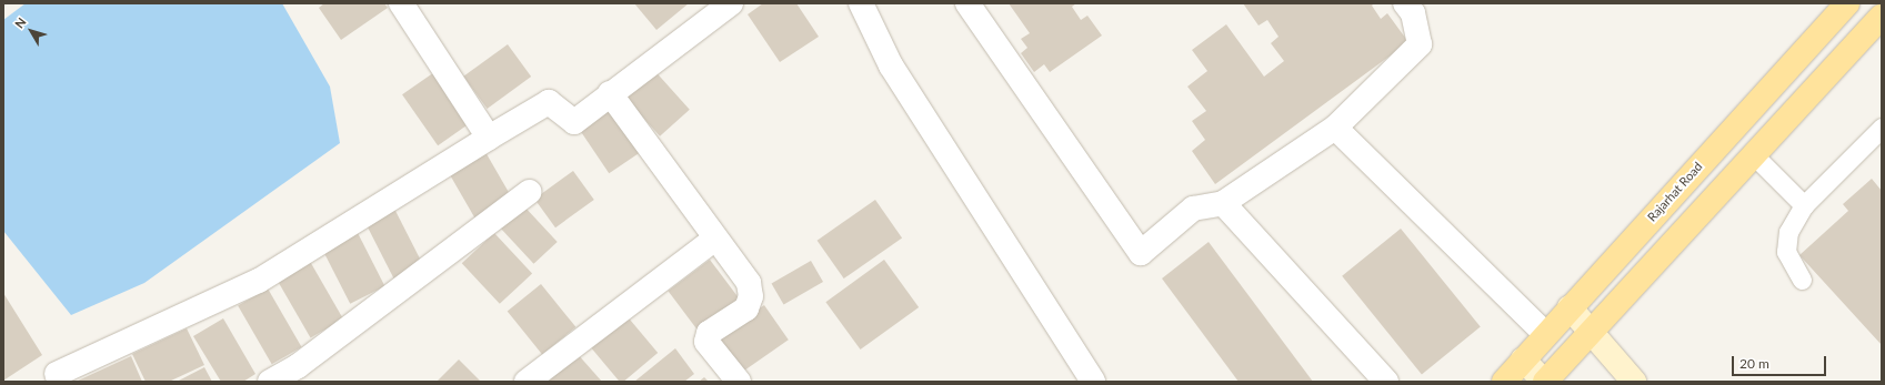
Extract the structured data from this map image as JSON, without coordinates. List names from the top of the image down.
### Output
{
  "streets": {
    "main road": ["Rajarhat Road"]
  },
  "scale_bar": "20 m",
  "north": "top left"
}
